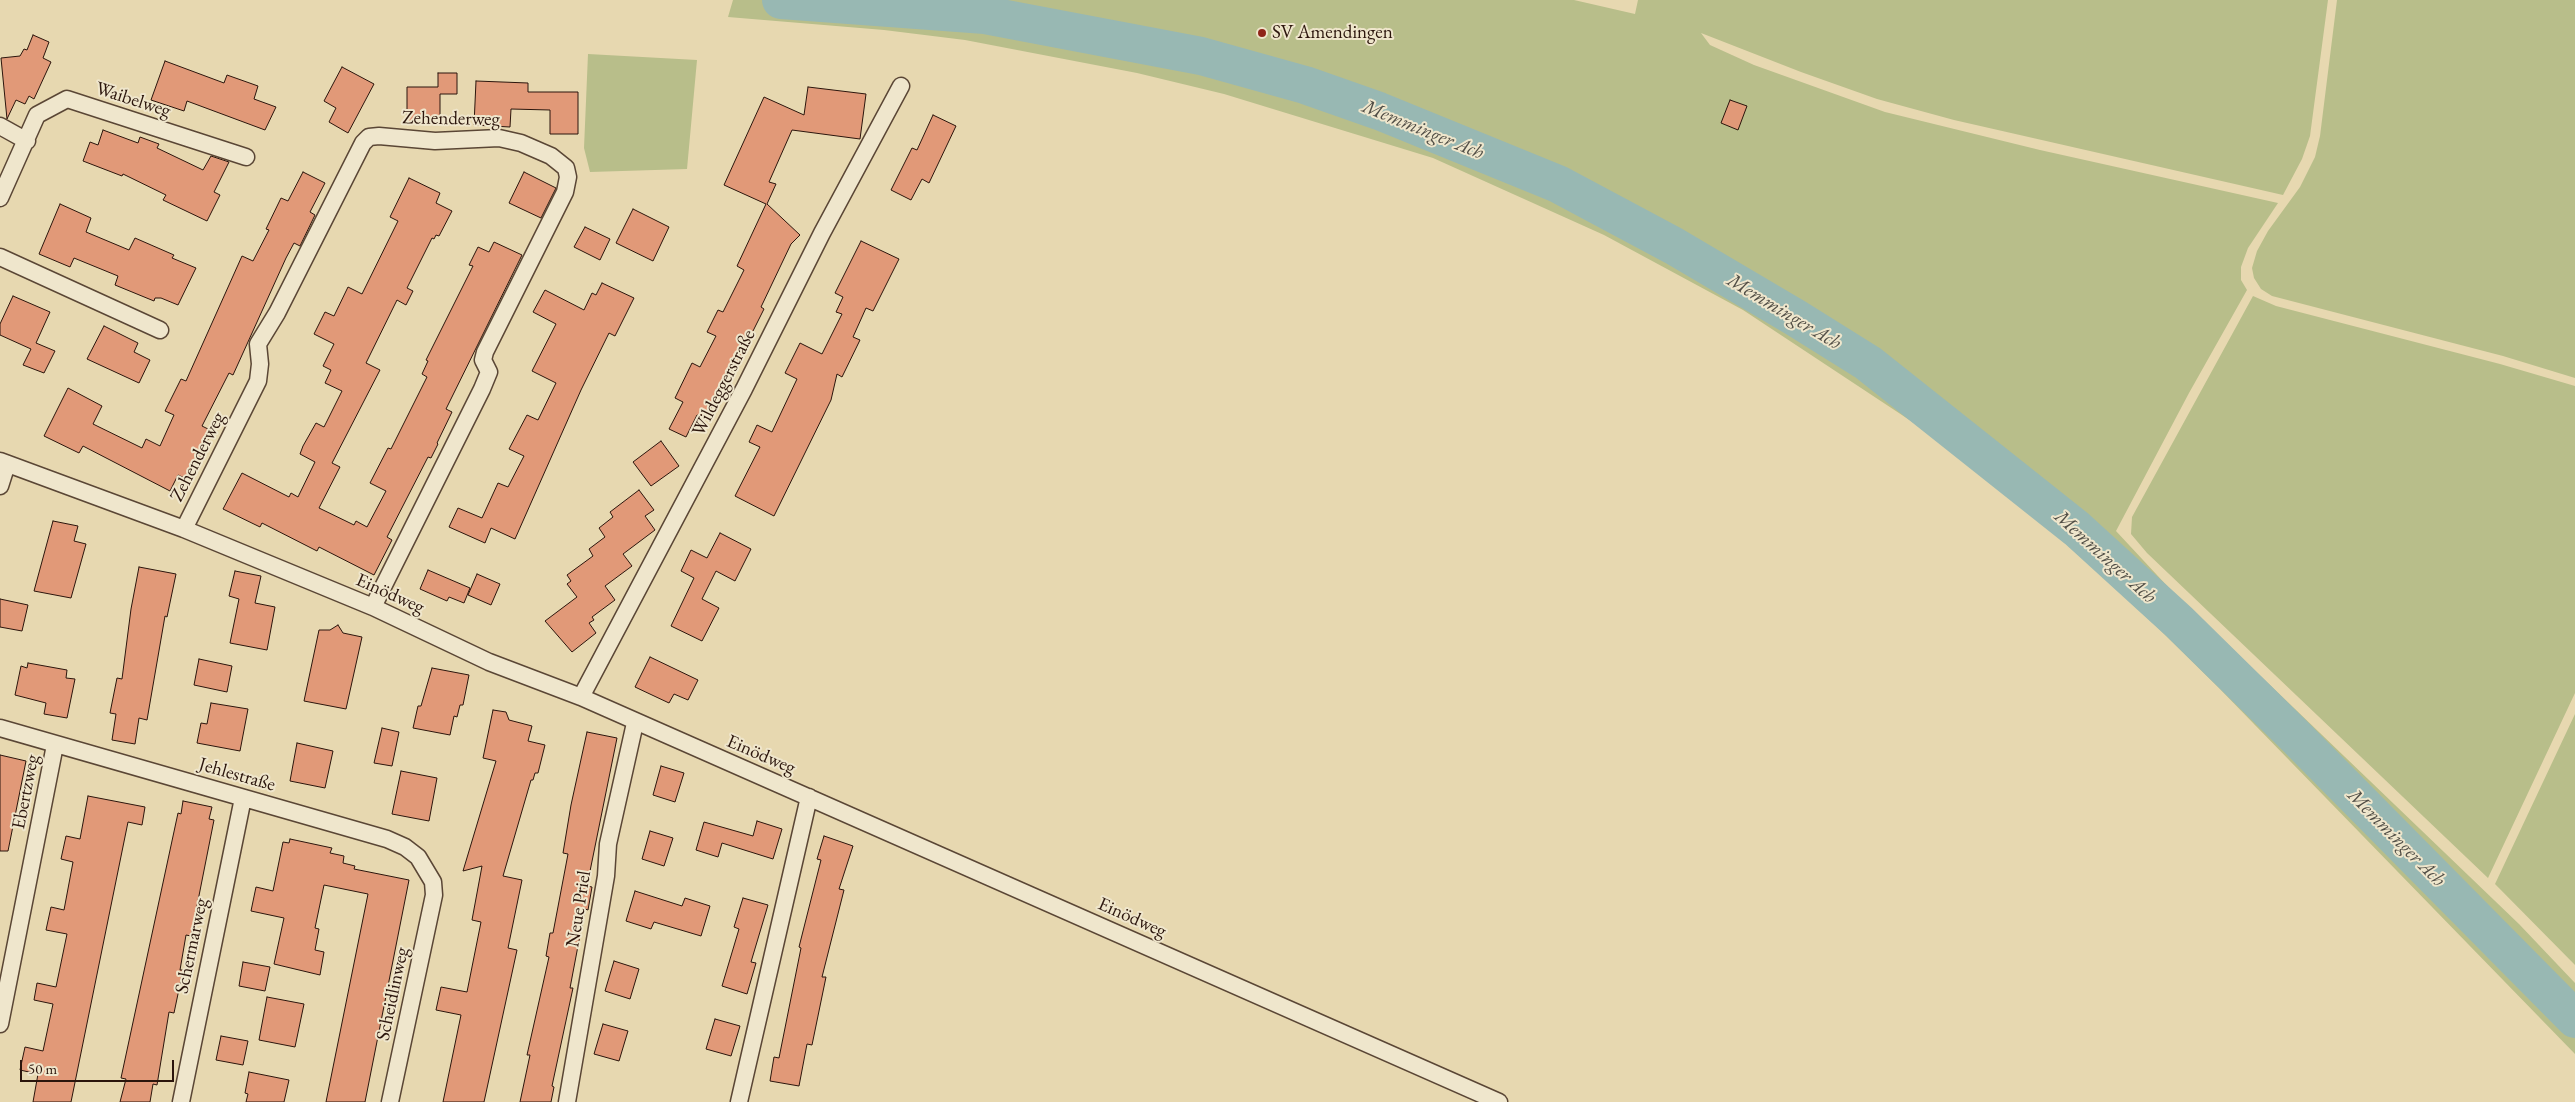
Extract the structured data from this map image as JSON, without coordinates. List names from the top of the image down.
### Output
{
  "streets": {
    "street": [
      "Waibelweg",
      "Zehenderweg",
      "Wildeggerstraße",
      "Einödweg",
      "Jehlestraße",
      "Ebertzweg",
      "Neue Priel",
      "Schermarweg",
      "Scheidlinweg"
    ]
  },
  "crossings": [
    ["Zehenderweg", "Einödweg"],
    ["Wildeggerstraße", "Einödweg"],
    ["Einödweg", "Neue Priel"],
    ["Jehlestraße", "Ebertzweg"],
    ["Jehlestraße", "Schermarweg"],
    ["Jehlestraße", "Scheidlinweg"]
  ],
  "water": ["Memminger Ach"],
  "places": ["SV Amendingen"],
  "scale_bar": "50 m"
}
